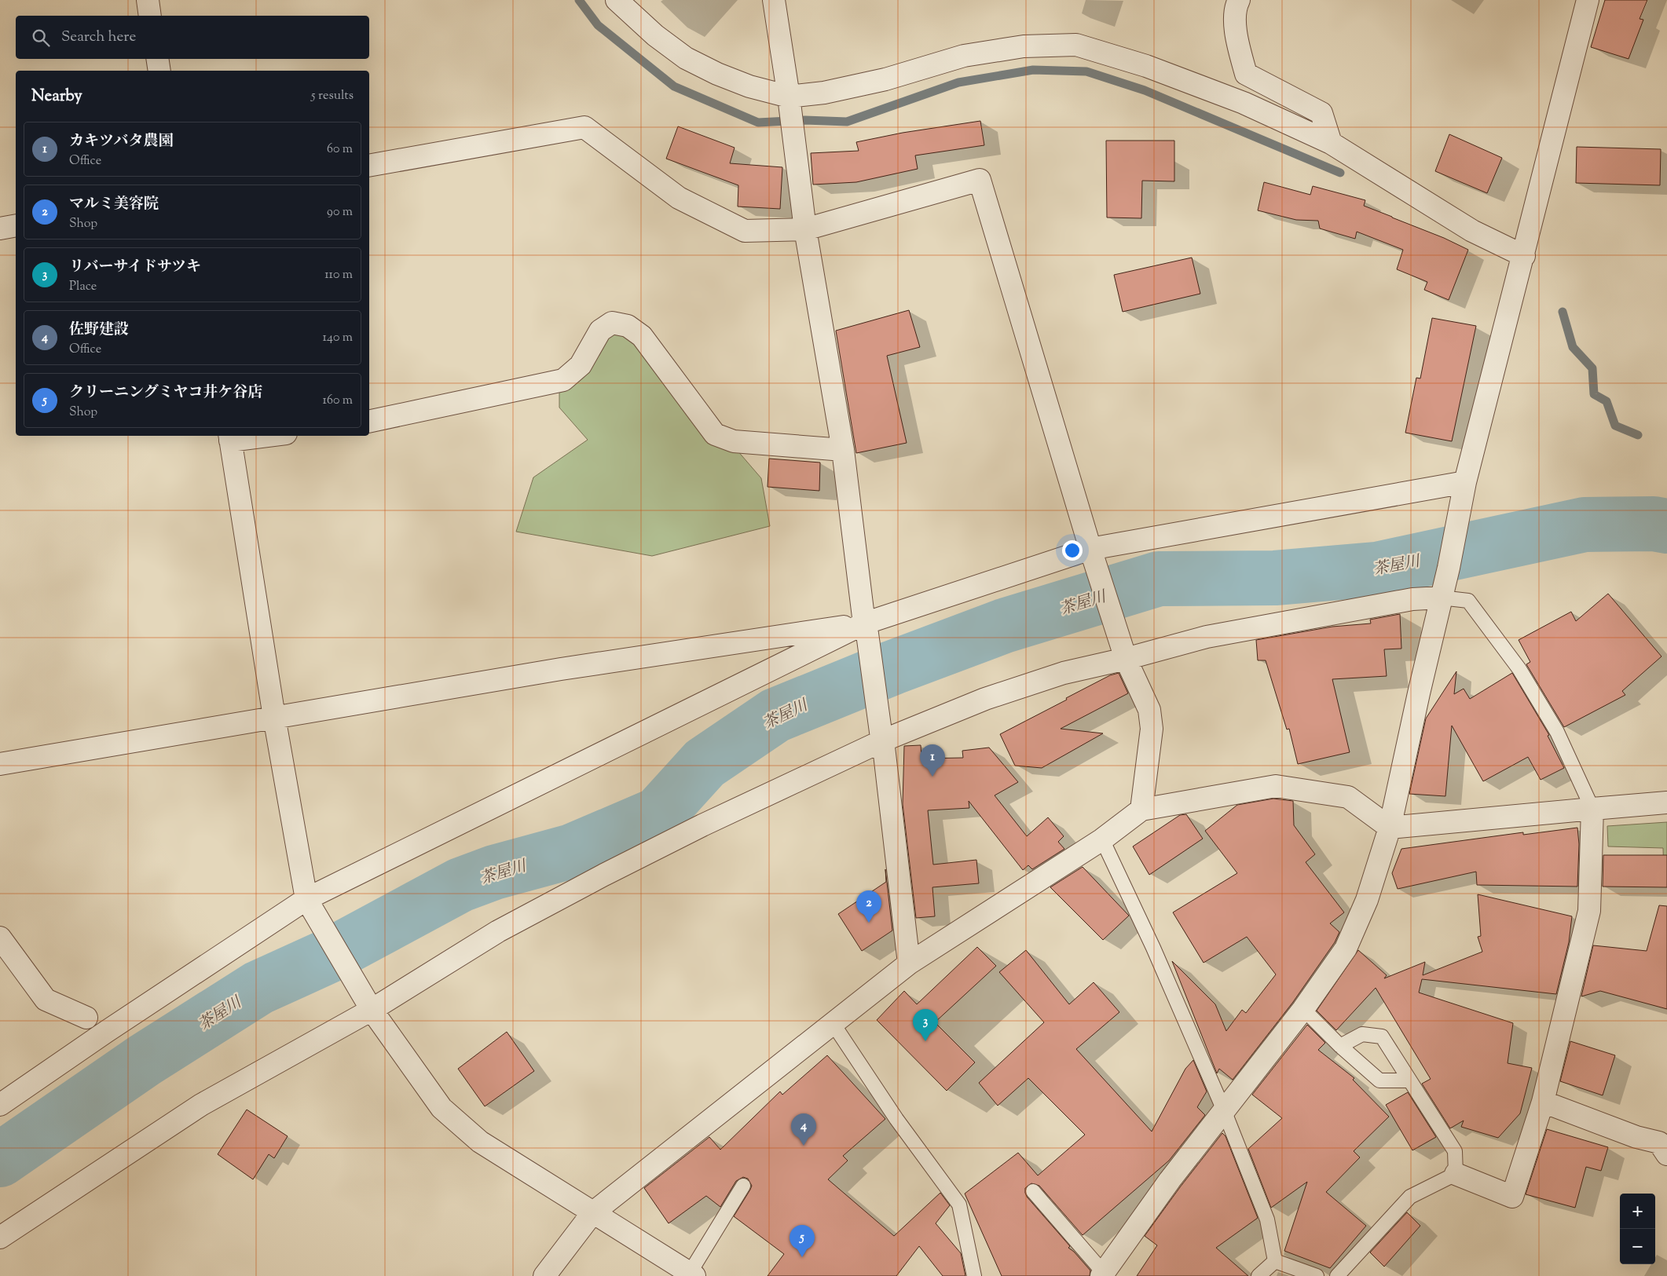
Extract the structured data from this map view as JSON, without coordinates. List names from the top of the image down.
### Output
{
  "water": ["茶屋川"],
  "page": {
    "search": "Search here",
    "heading": ["Nearby", "5 results"],
    "list": [
      {
        "mark": "1",
        "name": "カキツバタ農園",
        "note": "Office",
        "value": "60 m"
      },
      {
        "mark": "2",
        "name": "マルミ美容院",
        "note": "Shop",
        "value": "90 m"
      },
      {
        "mark": "3",
        "name": "リバーサイドサツキ",
        "note": "Place",
        "value": "110 m"
      },
      {
        "mark": "4",
        "name": "佐野建設",
        "note": "Office",
        "value": "140 m"
      },
      {
        "mark": "5",
        "name": "クリーニングミヤコ井ケ谷店",
        "note": "Shop",
        "value": "160 m"
      }
    ],
    "pins": [
      "1",
      "2",
      "3",
      "4",
      "5"
    ],
    "map_buttons": ["+", "−"]
  }
}
